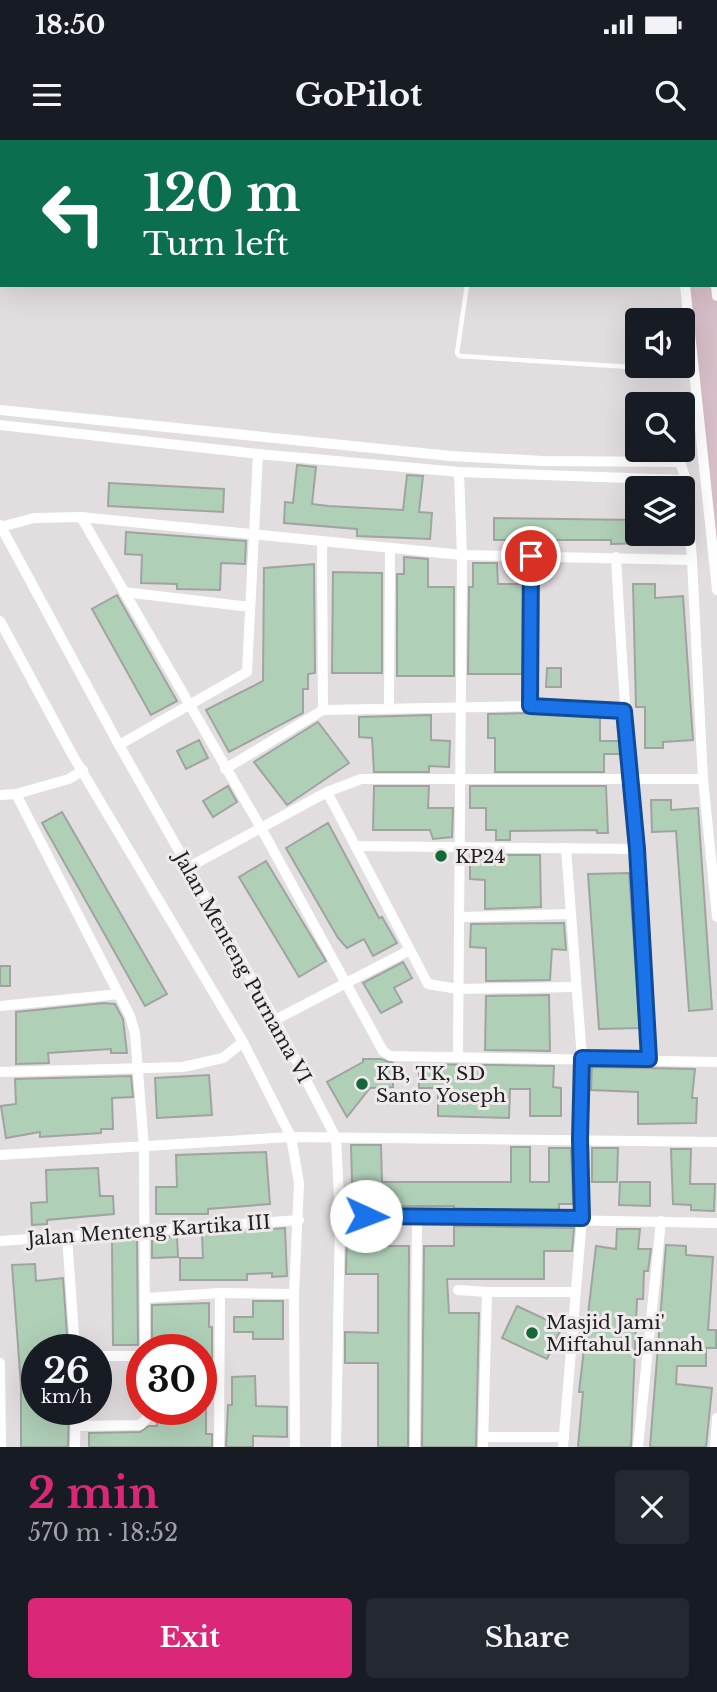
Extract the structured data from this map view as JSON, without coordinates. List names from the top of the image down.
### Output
{
  "streets": {
    "street": ["Jalan Menteng Purnama VI", "Jalan Menteng Kartika III"]
  },
  "crossings": [
    ["Jalan Menteng Purnama VI", "Jalan Menteng Kartika III"]
  ],
  "places": ["KP24", "KB, TK, SD Santo Yoseph", "Masjid Jami' Miftahul Jannah"],
  "page": {
    "status": "18:50",
    "header": "GoPilot",
    "turn": ["120 m", "Turn left"],
    "speed": "26 km/h",
    "limit": "30",
    "heading": ["2 min", "570 m · 18:52"],
    "buttons": ["Exit", "Share"]
  }
}
